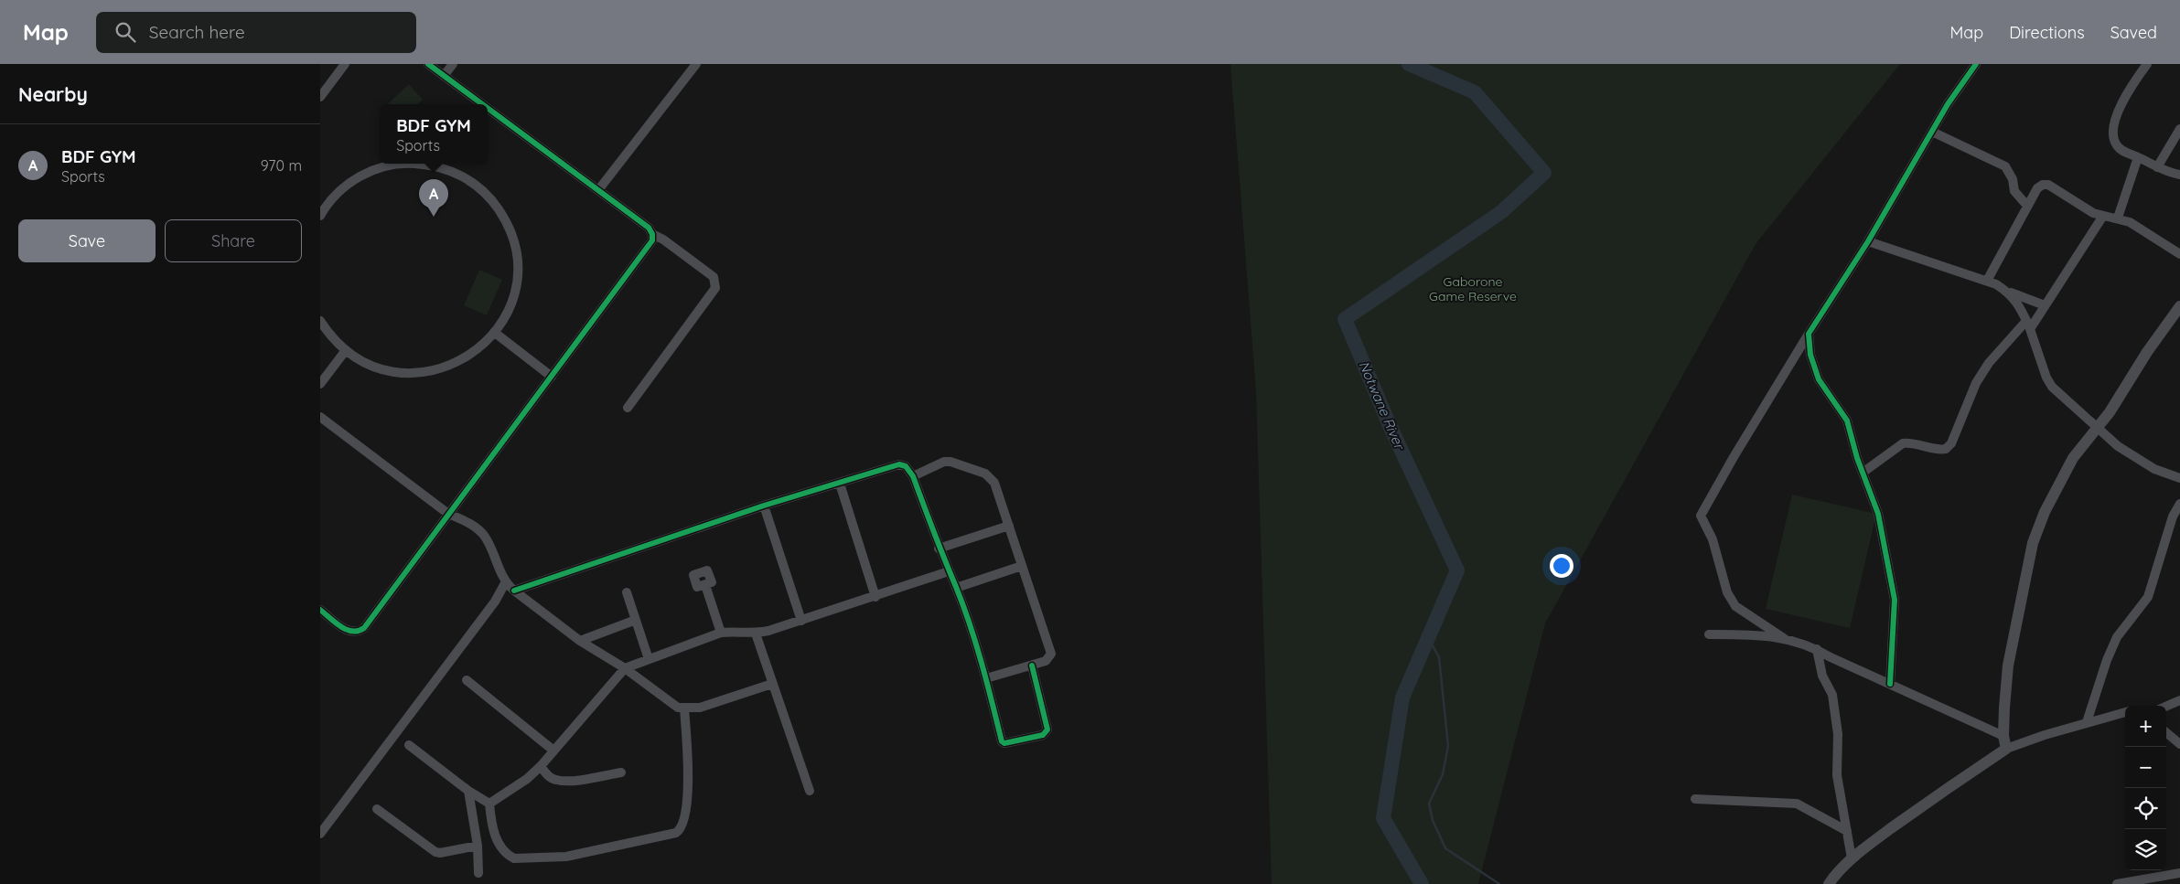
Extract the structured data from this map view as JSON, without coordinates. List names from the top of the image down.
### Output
{
  "water": ["Notwane River"],
  "parks": ["Gaborone Game Reserve"],
  "page": {
    "header": "Map",
    "search": "Search here",
    "nav": ["Map", "Directions", "Saved"],
    "heading": "Nearby",
    "popup": ["BDF GYM", "Sports"],
    "list": [
      {
        "mark": "A",
        "name": "BDF GYM",
        "note": "Sports",
        "value": "970 m"
      }
    ],
    "pins": "A",
    "buttons": ["Save", "Share"],
    "map_buttons": ["+", "−"]
  }
}
